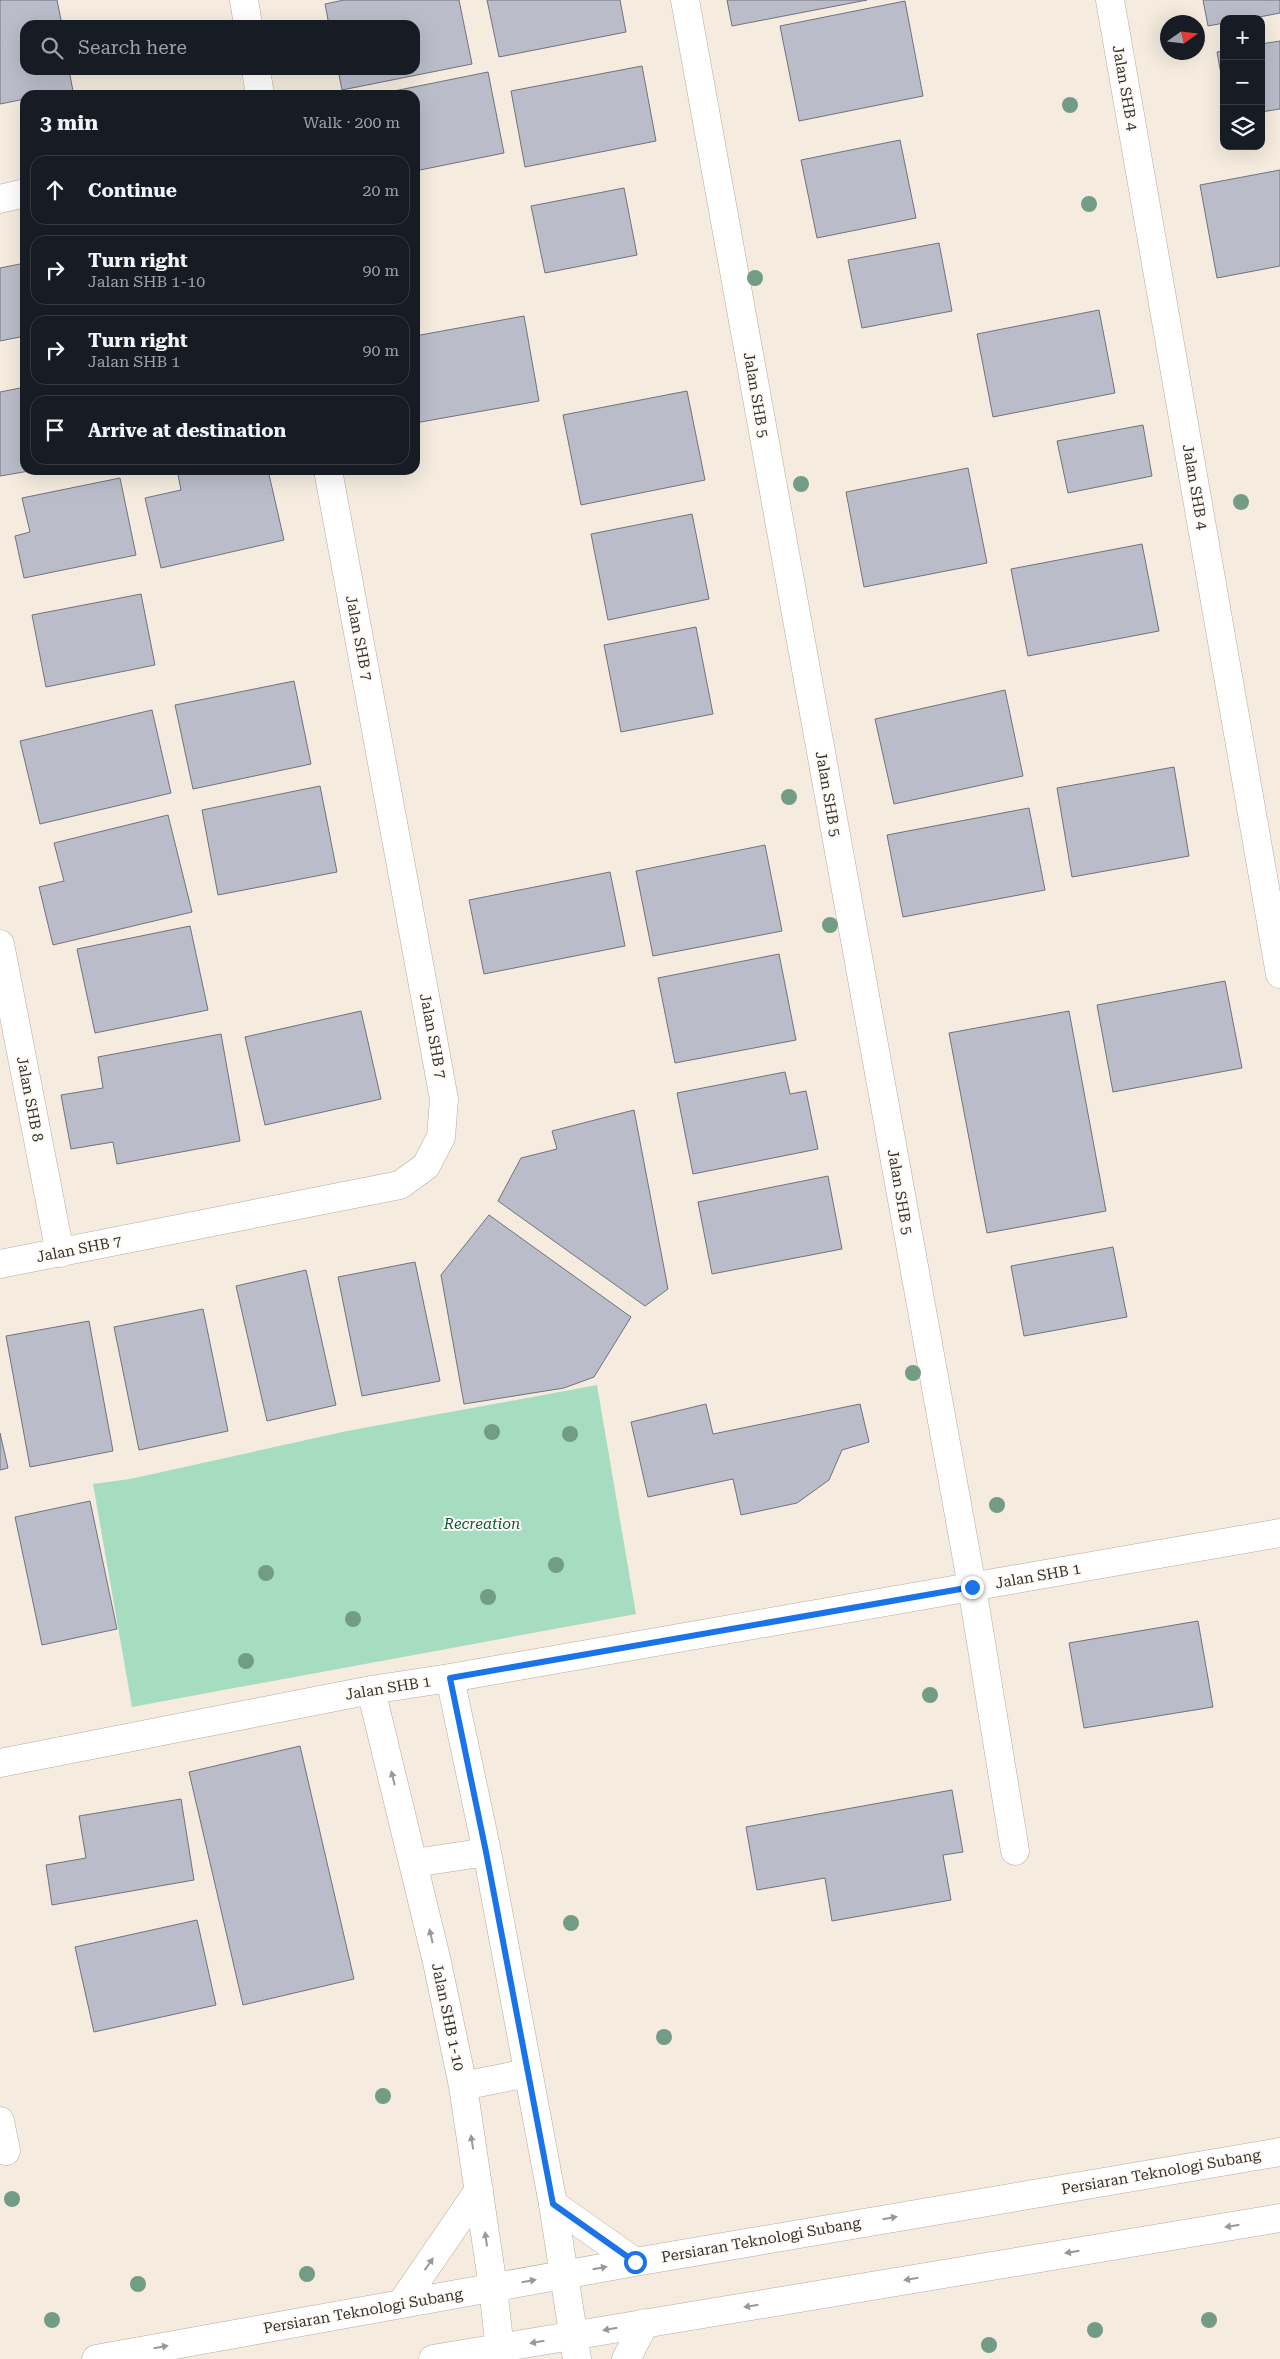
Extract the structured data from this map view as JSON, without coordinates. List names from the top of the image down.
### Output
{
  "streets": {
    "street": [
      "Jalan SHB 4",
      "Jalan SHB 5",
      "Jalan SHB 7",
      "Jalan SHB 8",
      "Jalan SHB 1",
      "Jalan SHB 1-10",
      "Persiaran Teknologi Subang"
    ]
  },
  "crossings": [
    ["Jalan SHB 5", "Jalan SHB 1"],
    ["Jalan SHB 7", "Jalan SHB 8"],
    ["Jalan SHB 1", "Jalan SHB 1-10"],
    ["Jalan SHB 1-10", "Persiaran Teknologi Subang"]
  ],
  "parks": ["Recreation"],
  "north": "right",
  "page": {
    "map_buttons": ["+", "−"],
    "search": "Search here",
    "heading": ["3 min", "Walk · 200 m"],
    "list": [
      ["Continue", "20 m"],
      ["Turn right", "Jalan SHB 1-10", "90 m"],
      ["Turn right", "Jalan SHB 1", "90 m"],
      "Arrive at destination"
    ]
  }
}
